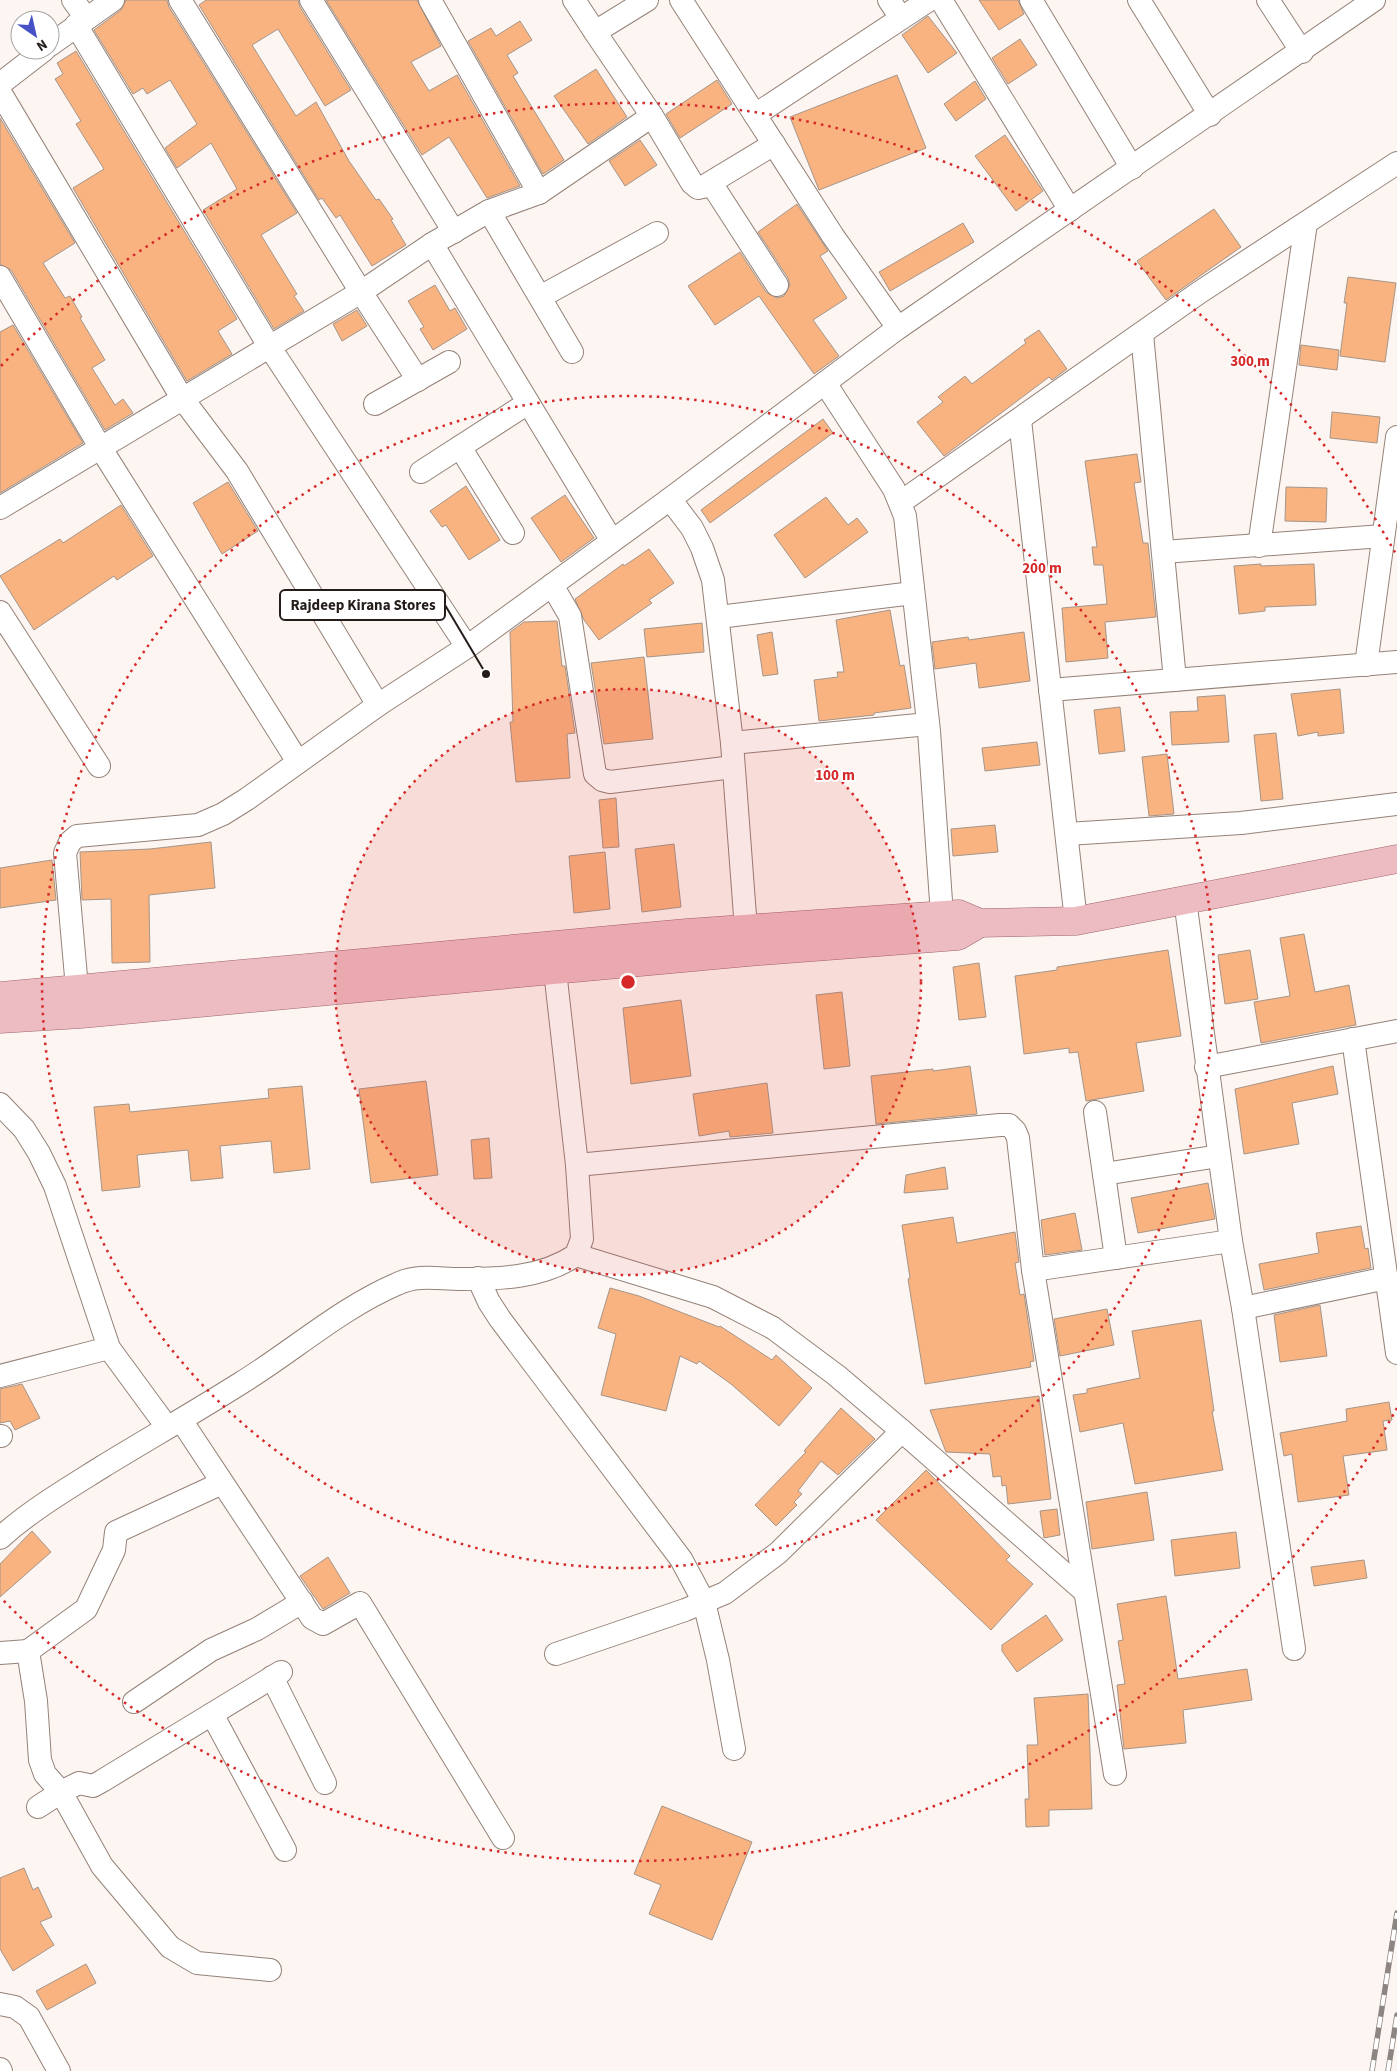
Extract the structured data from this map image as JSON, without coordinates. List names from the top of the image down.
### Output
{
  "places": ["Rajdeep Kirana Stores"],
  "north": "bottom right",
  "rings": ["300 m", "200 m", "100 m"]
}
